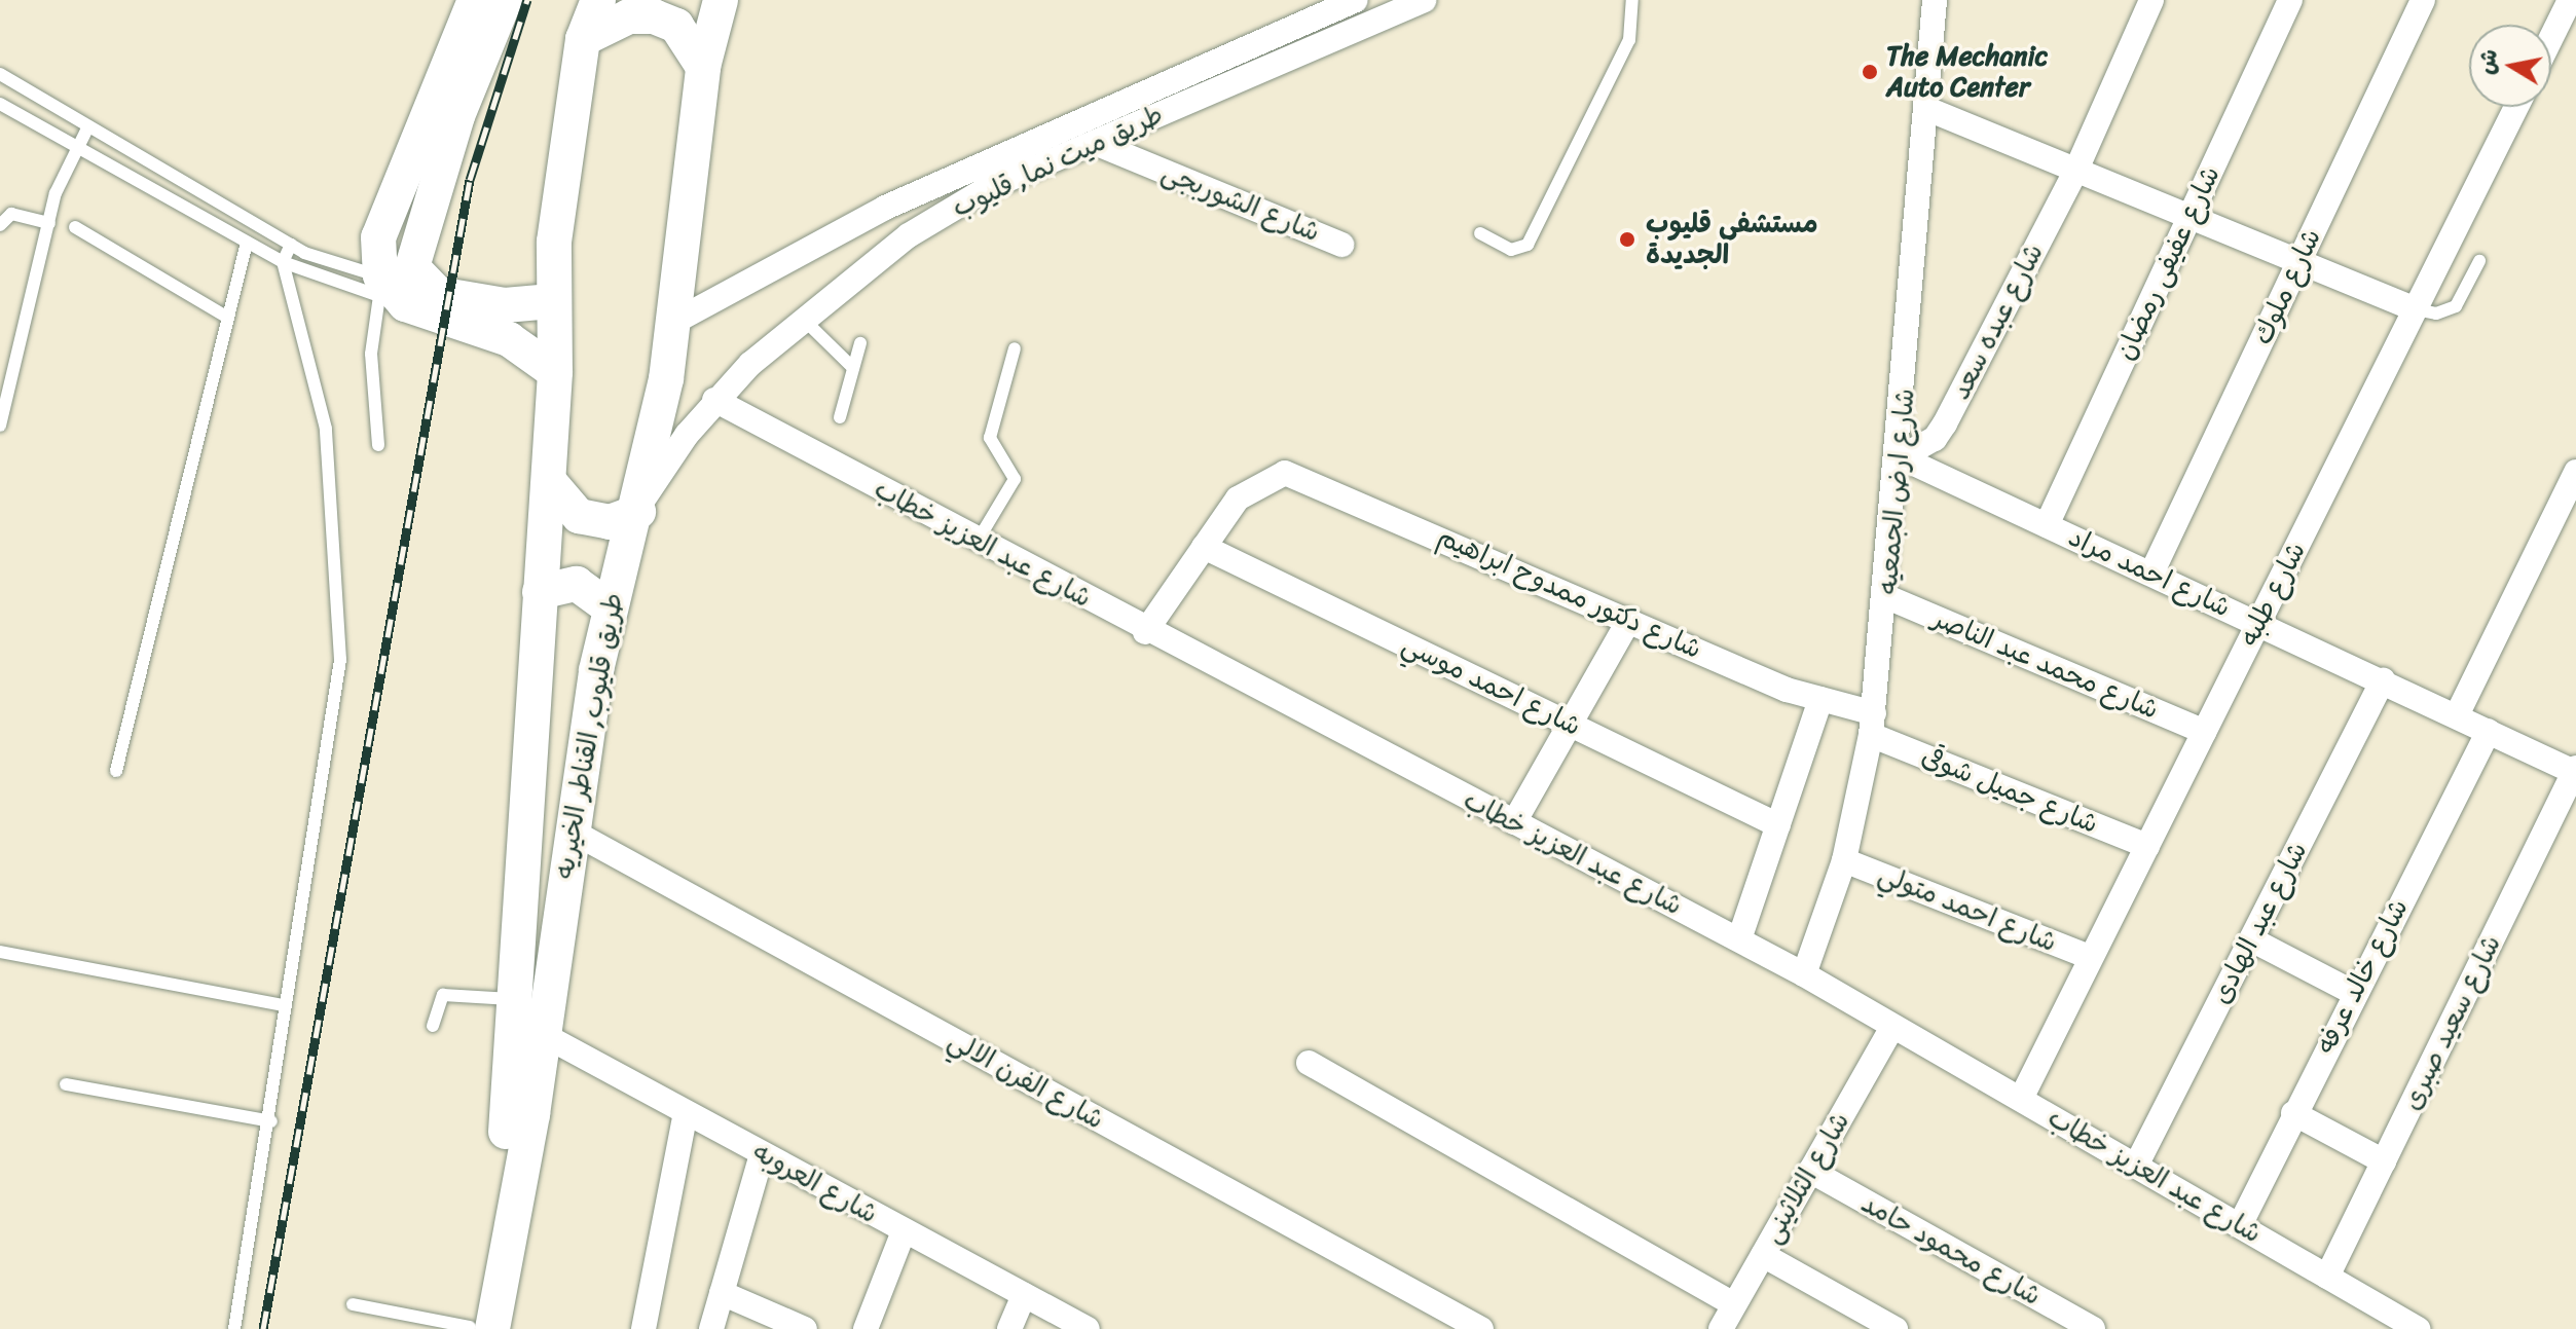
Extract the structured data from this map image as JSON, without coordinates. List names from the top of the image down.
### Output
{
  "streets": {
    "main road": ["طريق قليوب, القناطر الخيريه"],
    "street": [
      "طريق ميت نما, قليوب",
      "شارع الشوربجى",
      "شارع عفيفى رمضان",
      "شارع ملوك",
      "شارع عبده سعد",
      "شارع ارض الجمعيه",
      "شارع عبد العزيز خطاب",
      "شارع احمد مراد",
      "شارع دكتور ممدوح ابراهيم",
      "شارع طلبه",
      "شارع محمد عبد الناصر",
      "شارع احمد موسي",
      "شارع جميل شوقى",
      "شارع احمد متولي",
      "شارع عبد الهادى",
      "شارع خالد عرفه",
      "شارع سعيد صبرى",
      "شارع الفرن الالي",
      "شارع الثلاثينى",
      "شارع العروبه",
      "شارع محمود حامد"
    ]
  },
  "crossings": [
    ["طريق ميت نما, قليوب", "شارع الشوربجى"],
    ["طريق ميت نما, قليوب", "شارع عبد العزيز خطاب"],
    ["طريق ميت نما, قليوب", "طريق قليوب, القناطر الخيريه"],
    ["شارع عفيفى رمضان", "شارع احمد مراد"],
    ["شارع ملوك", "شارع احمد مراد"],
    ["شارع عبده سعد", "شارع ارض الجمعيه"],
    ["شارع عبده سعد", "شارع احمد مراد"],
    ["شارع ارض الجمعيه", "شارع عبد العزيز خطاب"],
    ["شارع ارض الجمعيه", "شارع احمد مراد"],
    ["شارع ارض الجمعيه", "شارع دكتور ممدوح ابراهيم"],
    ["شارع ارض الجمعيه", "شارع محمد عبد الناصر"],
    ["شارع ارض الجمعيه", "شارع جميل شوقى"],
    ["شارع ارض الجمعيه", "شارع احمد متولي"],
    ["شارع عبد العزيز خطاب", "شارع طلبه"],
    ["شارع عبد العزيز خطاب", "شارع عبد الهادى"],
    ["شارع عبد العزيز خطاب", "شارع خالد عرفه"],
    ["شارع عبد العزيز خطاب", "شارع سعيد صبرى"],
    ["شارع عبد العزيز خطاب", "شارع الثلاثينى"],
    ["شارع احمد مراد", "شارع طلبه"],
    ["شارع احمد مراد", "شارع عبد الهادى"],
    ["شارع احمد مراد", "شارع خالد عرفه"],
    ["شارع احمد مراد", "شارع سعيد صبرى"],
    ["شارع دكتور ممدوح ابراهيم", "شارع احمد موسي"],
    ["شارع دكتور ممدوح ابراهيم", "شارع جميل شوقى"],
    ["شارع طلبه", "شارع محمد عبد الناصر"],
    ["شارع طلبه", "شارع جميل شوقى"],
    ["شارع طلبه", "شارع احمد متولي"],
    ["طريق قليوب, القناطر الخيريه", "شارع الفرن الالي"],
    ["طريق قليوب, القناطر الخيريه", "شارع العروبه"],
    ["شارع الثلاثينى", "شارع محمود حامد"]
  ],
  "places": ["The Mechanic Auto Center", "مستشفى قليوب الجديدة"],
  "north": "left"
}
